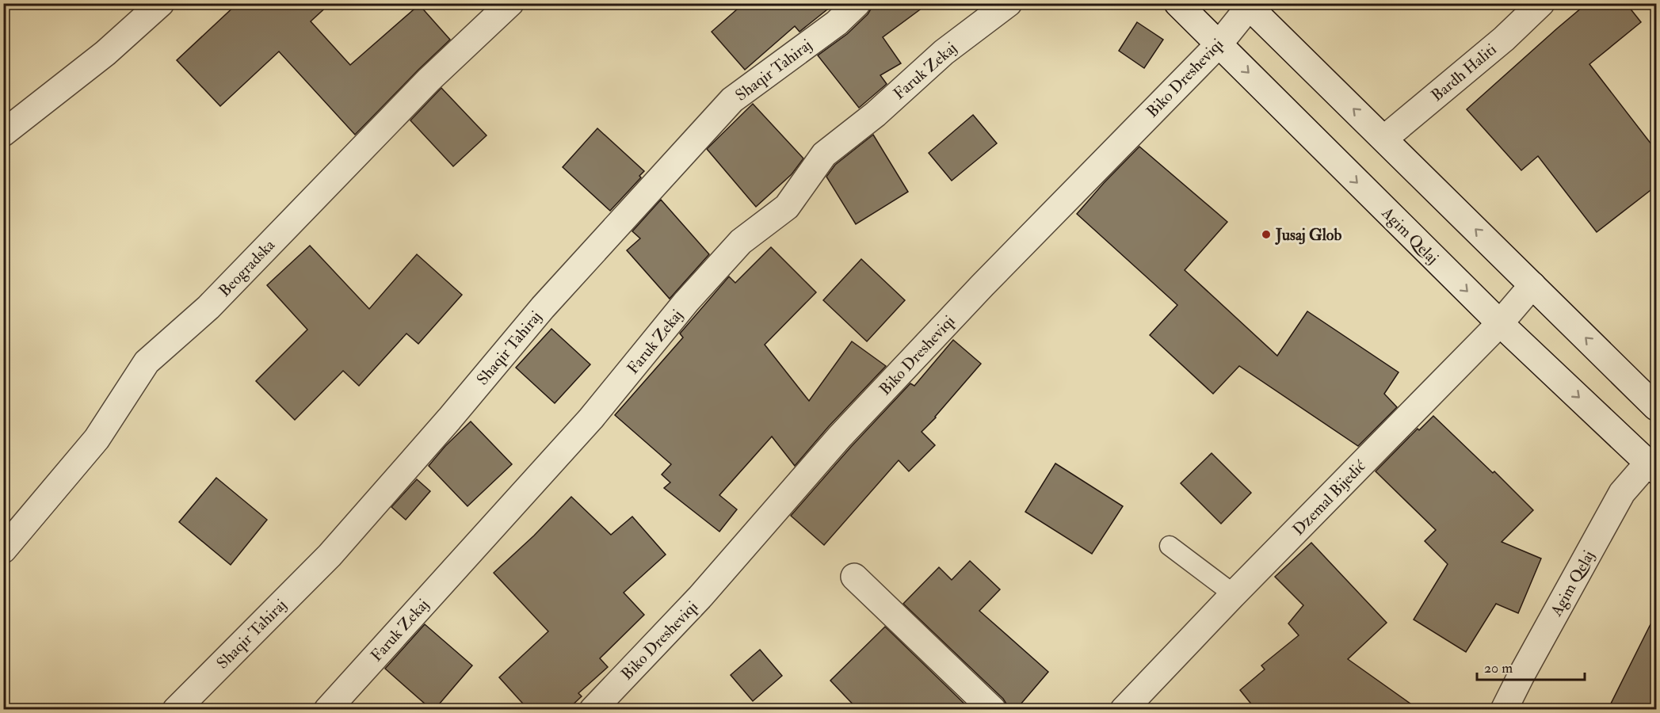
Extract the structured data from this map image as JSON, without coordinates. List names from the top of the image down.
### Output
{
  "streets": {
    "street": [
      "Shaqir Tahiraj",
      "Faruk Zekaj",
      "Bardh Haliti",
      "Biko Dresheviqi",
      "Agim Qelaj",
      "Beogradska",
      "Dzemal Bijedić"
    ]
  },
  "crossings": [
    ["Biko Dresheviqi", "Agim Qelaj"],
    ["Agim Qelaj", "Dzemal Bijedić"]
  ],
  "places": ["Jusaj Glob"],
  "scale_bar": "20 m"
}
